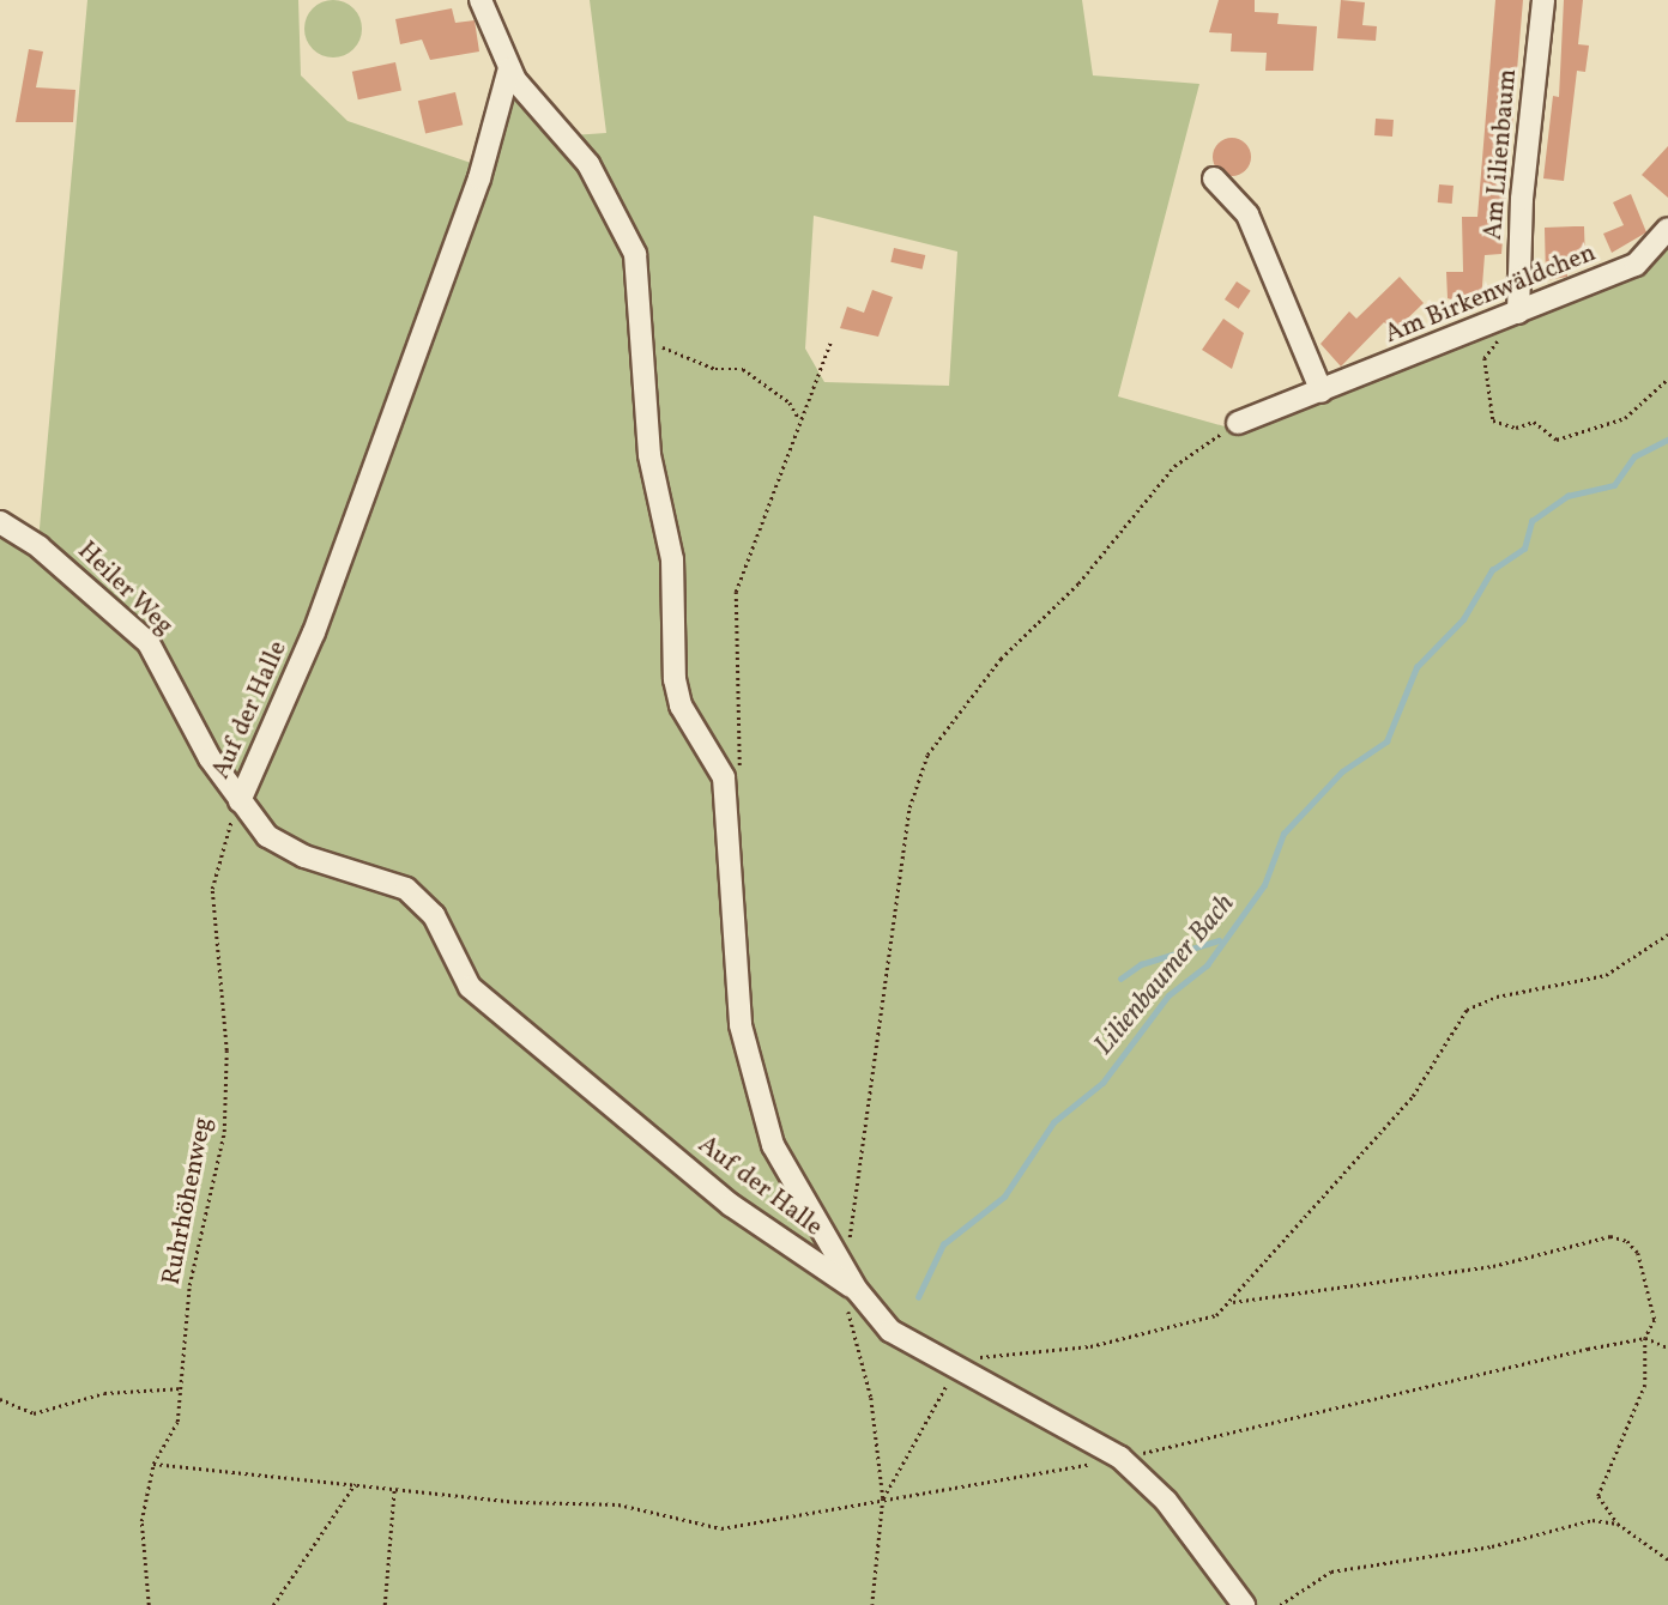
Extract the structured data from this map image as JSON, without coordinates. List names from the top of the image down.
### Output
{
  "streets": {
    "street": [
      "Am Lilienbaum",
      "Am Birkenwäldchen",
      "Heiler Weg",
      "Auf der Halle"
    ],
    "path": ["Ruhrhöhenweg"]
  },
  "crossings": [
    ["Am Lilienbaum", "Am Birkenwäldchen"],
    ["Heiler Weg", "Auf der Halle"],
    ["Heiler Weg", "Ruhrhöhenweg"],
    ["Auf der Halle", "Ruhrhöhenweg"]
  ],
  "water": ["Lilienbaumer Bach"]
}
